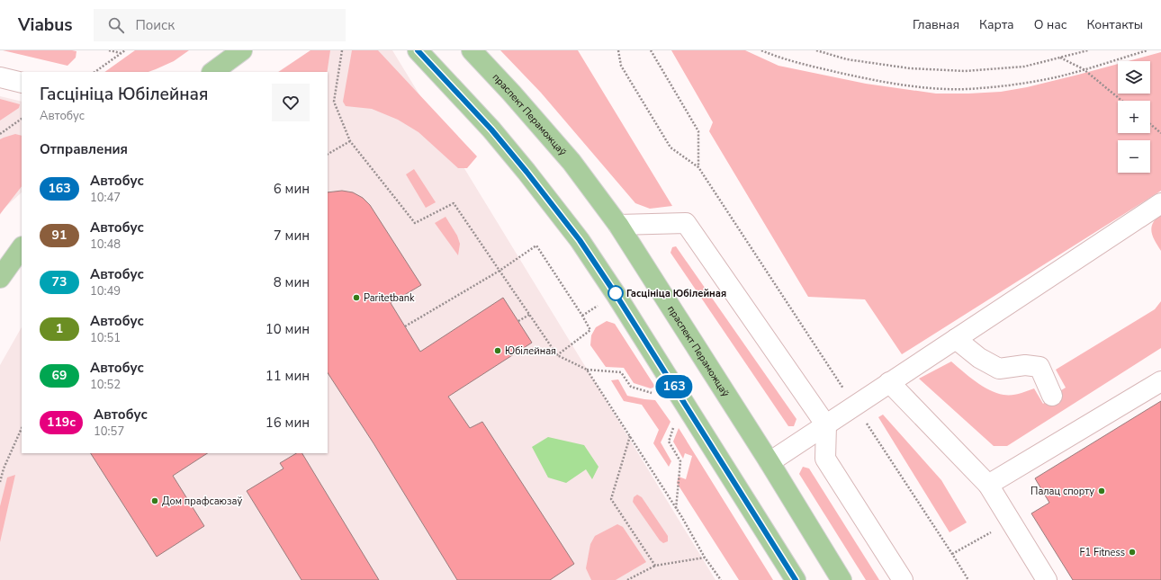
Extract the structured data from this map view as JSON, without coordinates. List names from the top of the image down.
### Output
{
  "streets": {
    "main road": ["праспект Пераможцаў"]
  },
  "places": [
    "Гасцініца Юбілейная",
    "Paritetbank",
    "Юбілейная",
    "Палац спорту",
    "Дом прафсаюзаў",
    "F1 Fitness"
  ],
  "lines": ["bus line 163"],
  "page": {
    "header": "Viabus",
    "search": "Поиск",
    "nav": [
      "Главная",
      "Карта",
      "О нас",
      "Контакты"
    ],
    "on_map": "163",
    "map_buttons": ["+", "−"],
    "heading": [
      ["Гасцініца Юбілейная", "Автобус"],
      "Отправления"
    ],
    "list": [
      {
        "mark": "163",
        "name": "Автобус",
        "note": "10:47",
        "value": "6 мин"
      },
      {
        "mark": "91",
        "name": "Автобус",
        "note": "10:48",
        "value": "7 мин"
      },
      {
        "mark": "73",
        "name": "Автобус",
        "note": "10:49",
        "value": "8 мин"
      },
      {
        "mark": "1",
        "name": "Автобус",
        "note": "10:51",
        "value": "10 мин"
      },
      {
        "mark": "69",
        "name": "Автобус",
        "note": "10:52",
        "value": "11 мин"
      },
      {
        "mark": "119с",
        "name": "Автобус",
        "note": "10:57",
        "value": "16 мин"
      }
    ]
  }
}
